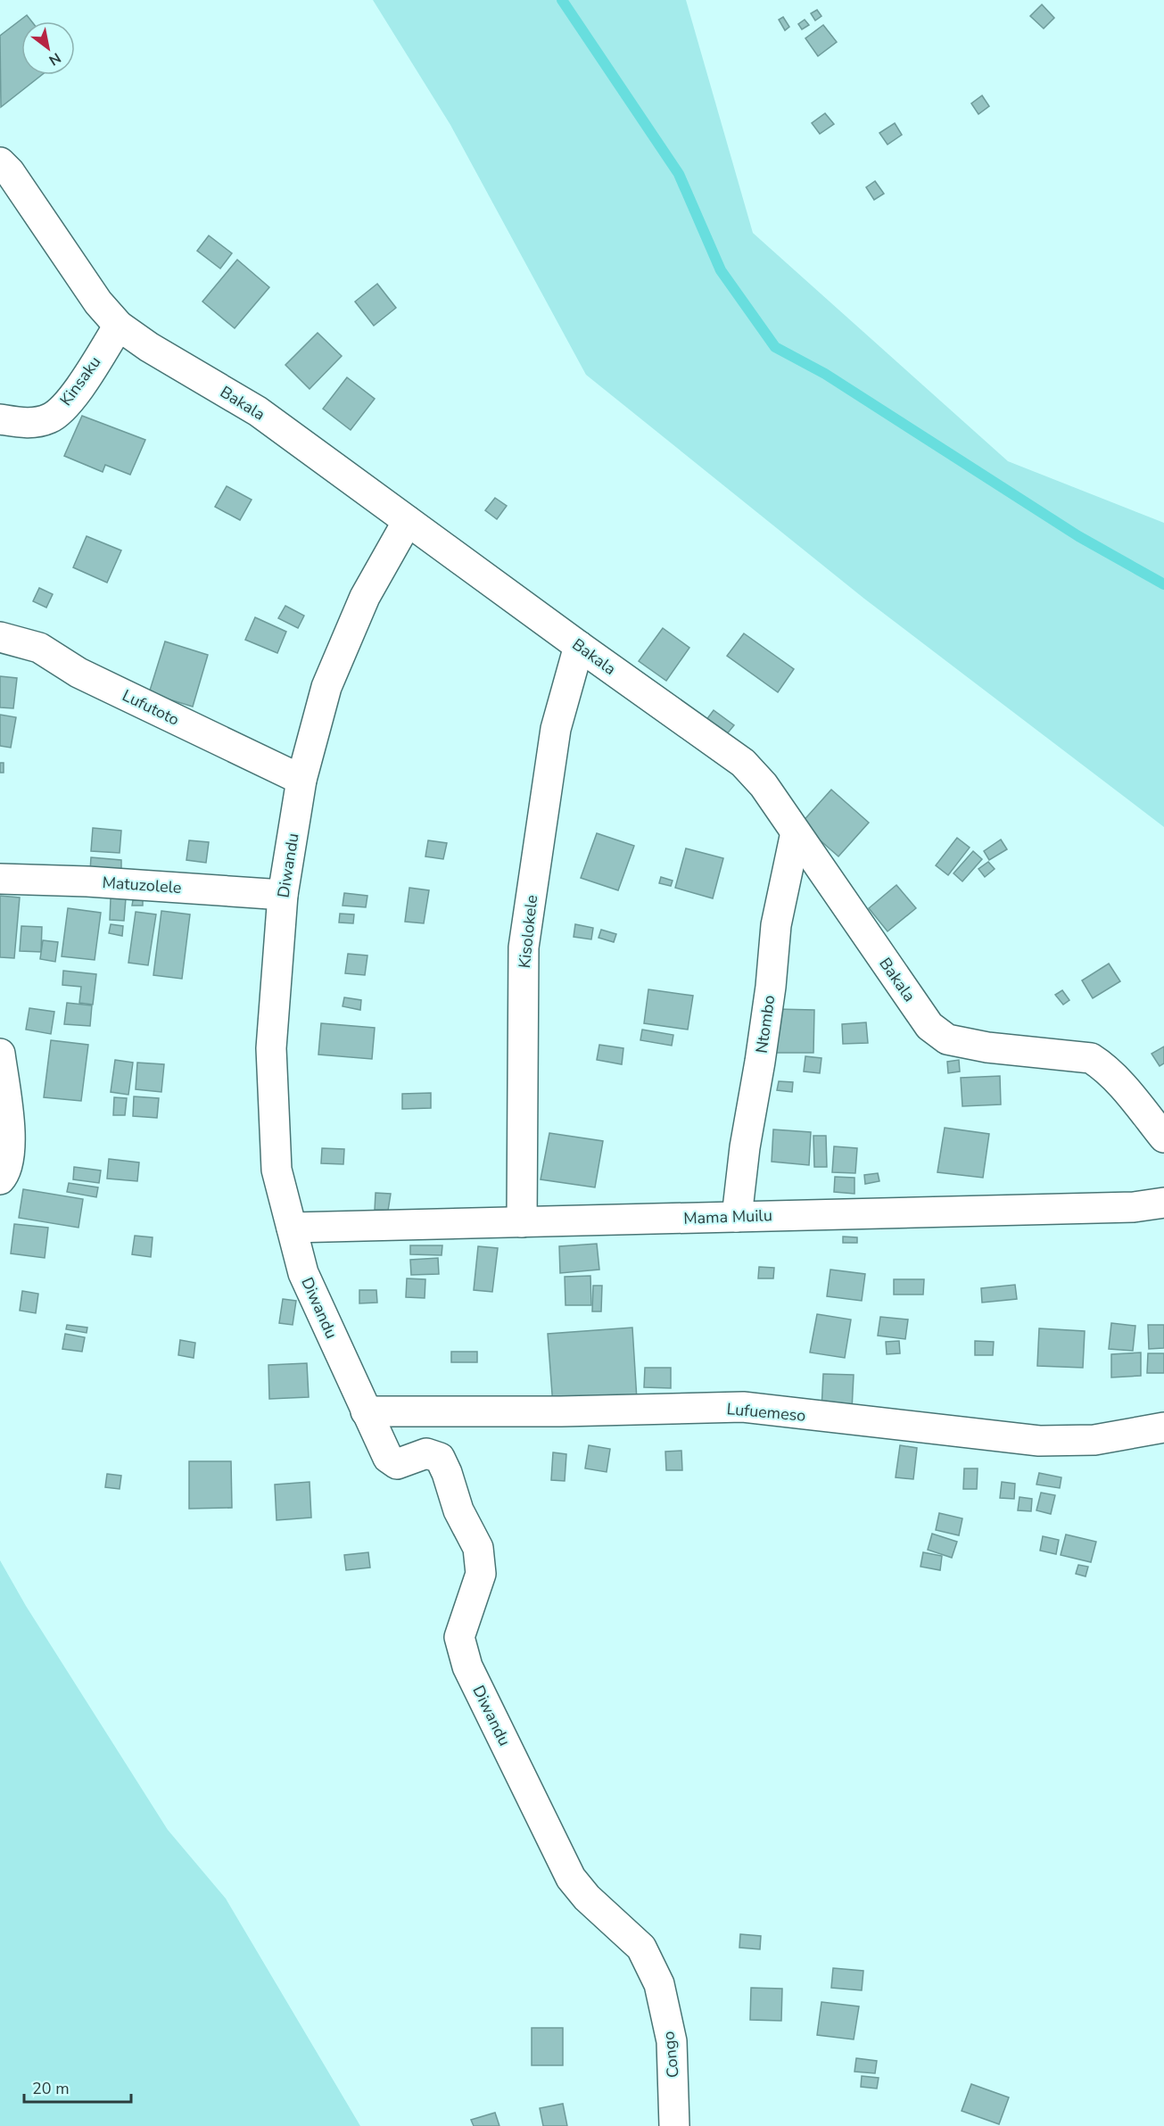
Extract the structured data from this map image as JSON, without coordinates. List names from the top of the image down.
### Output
{
  "streets": {
    "street": [
      "Kinsaku",
      "Bakala",
      "Lufutoto",
      "Diwandu",
      "Matuzolele",
      "Kisolokele",
      "Ntombo",
      "Mama Muilu",
      "Lufuemeso",
      "Congo"
    ]
  },
  "crossings": [
    ["Kinsaku", "Bakala"],
    ["Bakala", "Diwandu"],
    ["Bakala", "Kisolokele"],
    ["Bakala", "Ntombo"],
    ["Lufutoto", "Diwandu"],
    ["Diwandu", "Matuzolele"],
    ["Diwandu", "Mama Muilu"],
    ["Diwandu", "Lufuemeso"],
    ["Diwandu", "Congo"],
    ["Kisolokele", "Mama Muilu"],
    ["Ntombo", "Mama Muilu"]
  ],
  "scale_bar": "20 m",
  "north": "bottom right"
}
